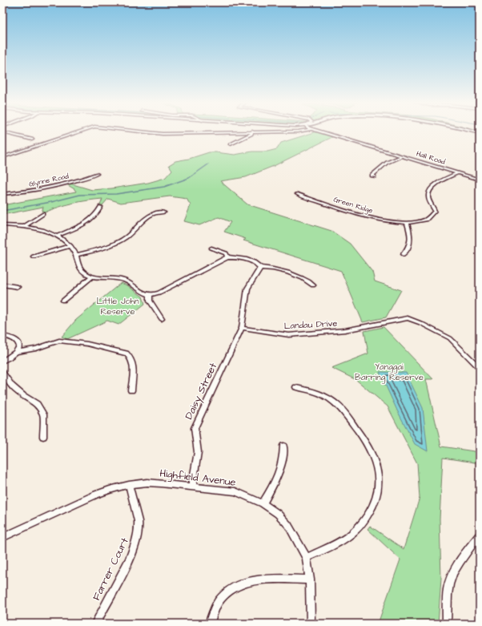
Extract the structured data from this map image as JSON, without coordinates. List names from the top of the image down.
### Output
{
  "streets": {
    "street": [
      "Hall Road",
      "Glynne Road",
      "Green Ridge",
      "Landau Drive",
      "Daisy Street",
      "Highfield Avenue",
      "Farrer Court"
    ]
  },
  "crossings": [
    ["Hall Road", "Green Ridge"],
    ["Landau Drive", "Daisy Street"],
    ["Daisy Street", "Highfield Avenue"],
    ["Highfield Avenue", "Farrer Court"]
  ],
  "parks": ["Little John Reserve", "Yanggai Barring Reserve"]
}
